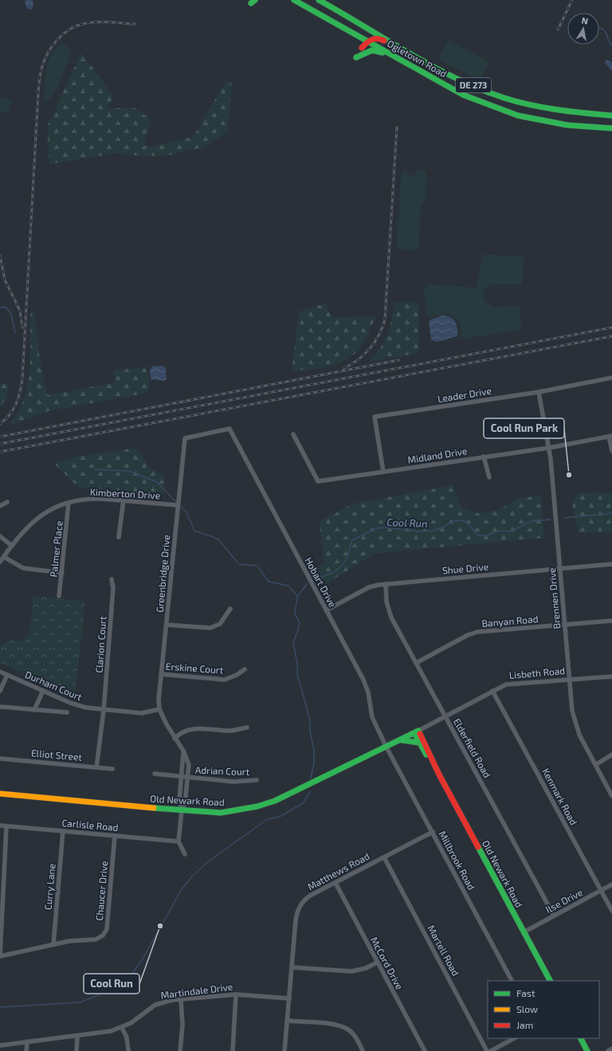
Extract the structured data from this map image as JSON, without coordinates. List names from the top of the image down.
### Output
{
  "streets": {
    "street": [
      "Ogletown Road",
      "DE 273",
      "Leader Drive",
      "Midland Drive",
      "Kimberton Drive",
      "Palmer Place",
      "Shue Drive",
      "Greenbridge Drive",
      "Hobart Drive",
      "Brennen Drive",
      "Banyan Road",
      "Clarion Court",
      "Erskine Court",
      "Lisbeth Road",
      "Durham Court",
      "Elderfield Road",
      "Elliot Street",
      "Adrian Court",
      "Kenmark Road",
      "Old Newark Road",
      "Carlisle Road",
      "Millbrook Road",
      "Matthews Road",
      "Curry Lane",
      "Chaucer Drive",
      "Ilse Drive",
      "Martell Road",
      "McCord Drive",
      "Martindale Drive"
    ]
  },
  "crossings": [
    ["Leader Drive", "Midland Drive"],
    ["Leader Drive", "Brennen Drive"],
    ["Midland Drive", "Brennen Drive"],
    ["Kimberton Drive", "Palmer Place"],
    ["Kimberton Drive", "Greenbridge Drive"],
    ["Shue Drive", "Hobart Drive"],
    ["Shue Drive", "Brennen Drive"],
    ["Shue Drive", "Elderfield Road"],
    ["Greenbridge Drive", "Hobart Drive"],
    ["Greenbridge Drive", "Erskine Court"],
    ["Greenbridge Drive", "Durham Court"],
    ["Greenbridge Drive", "Adrian Court"],
    ["Greenbridge Drive", "Old Newark Road"],
    ["Hobart Drive", "Old Newark Road"],
    ["Hobart Drive", "Millbrook Road"],
    ["Brennen Drive", "Banyan Road"],
    ["Brennen Drive", "Lisbeth Road"],
    ["Banyan Road", "Elderfield Road"],
    ["Clarion Court", "Durham Court"],
    ["Clarion Court", "Elliot Street"],
    ["Lisbeth Road", "Elderfield Road"],
    ["Lisbeth Road", "Kenmark Road"],
    ["Lisbeth Road", "Old Newark Road"],
    ["Elderfield Road", "Ilse Drive"],
    ["Kenmark Road", "Ilse Drive"],
    ["Old Newark Road", "Millbrook Road"],
    ["Old Newark Road", "Ilse Drive"],
    ["Carlisle Road", "Curry Lane"],
    ["Carlisle Road", "Chaucer Drive"],
    ["Millbrook Road", "Matthews Road"],
    ["Matthews Road", "Martell Road"],
    ["Matthews Road", "McCord Drive"],
    ["Matthews Road", "Martindale Drive"],
    ["Curry Lane", "Chaucer Drive"]
  ],
  "water": ["Cool Run"],
  "places": ["Cool Run Park", "Cool Run"],
  "legend": ["Fast", "Slow", "Jam"],
  "north": "top"
}
